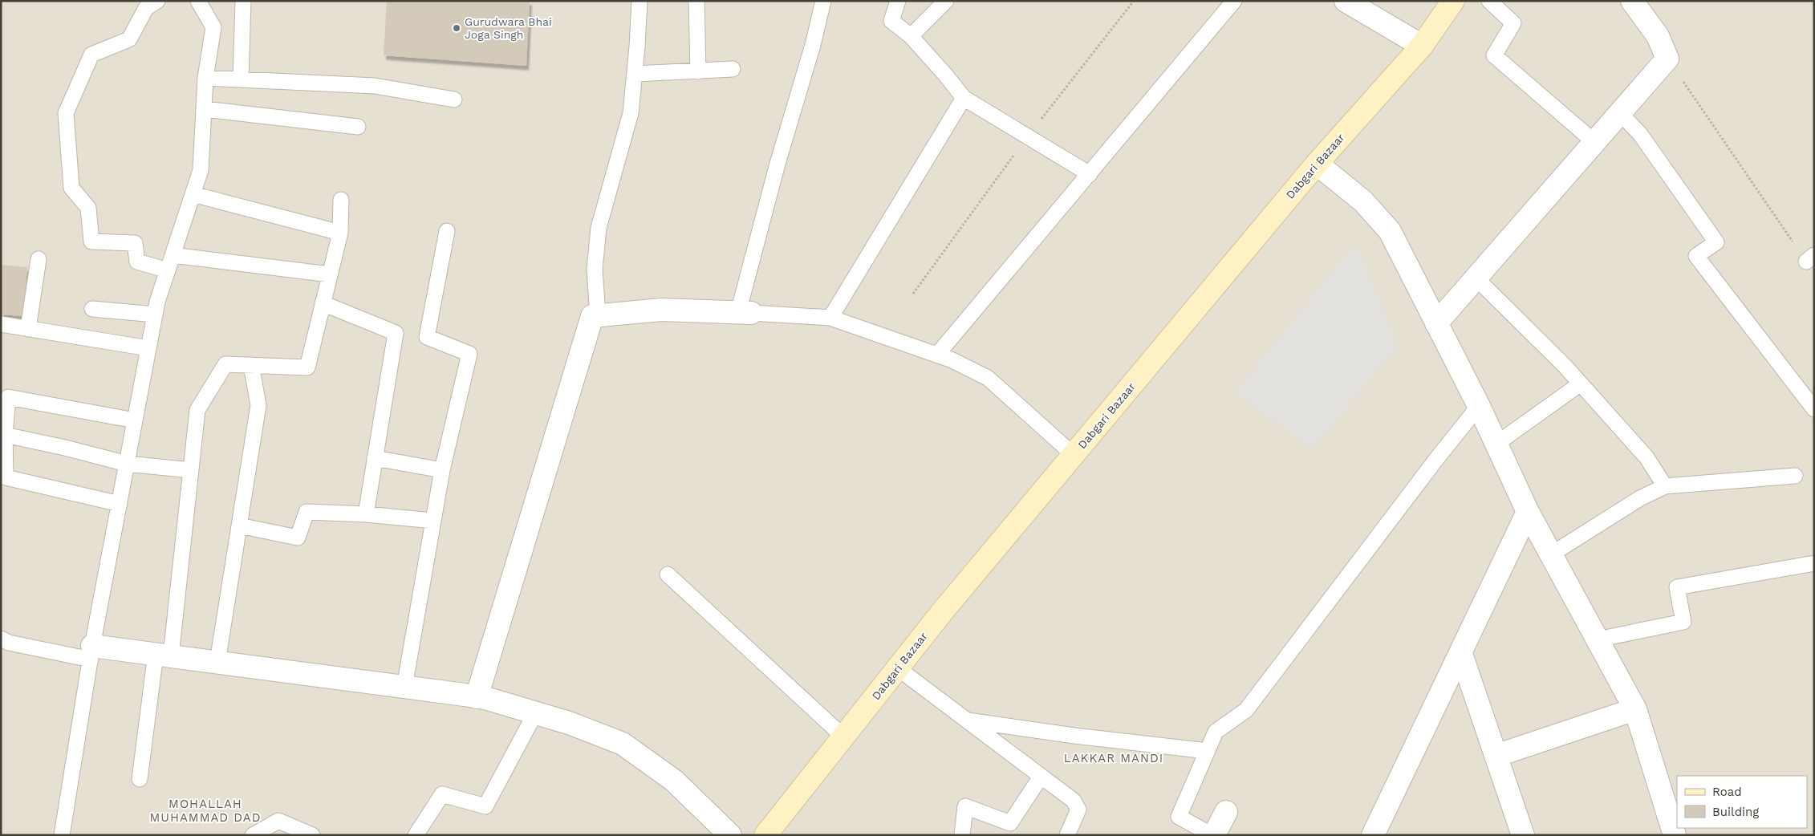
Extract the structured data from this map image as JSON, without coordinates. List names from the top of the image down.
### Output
{
  "streets": {
    "street": ["Dabgari Bazaar"]
  },
  "districts": ["LAKKAR MANDI", "MOHALLAH MUHAMMAD DAD"],
  "places": ["Gurudwara Bhai Joga Singh"],
  "legend": ["Road", "Building"]
}
